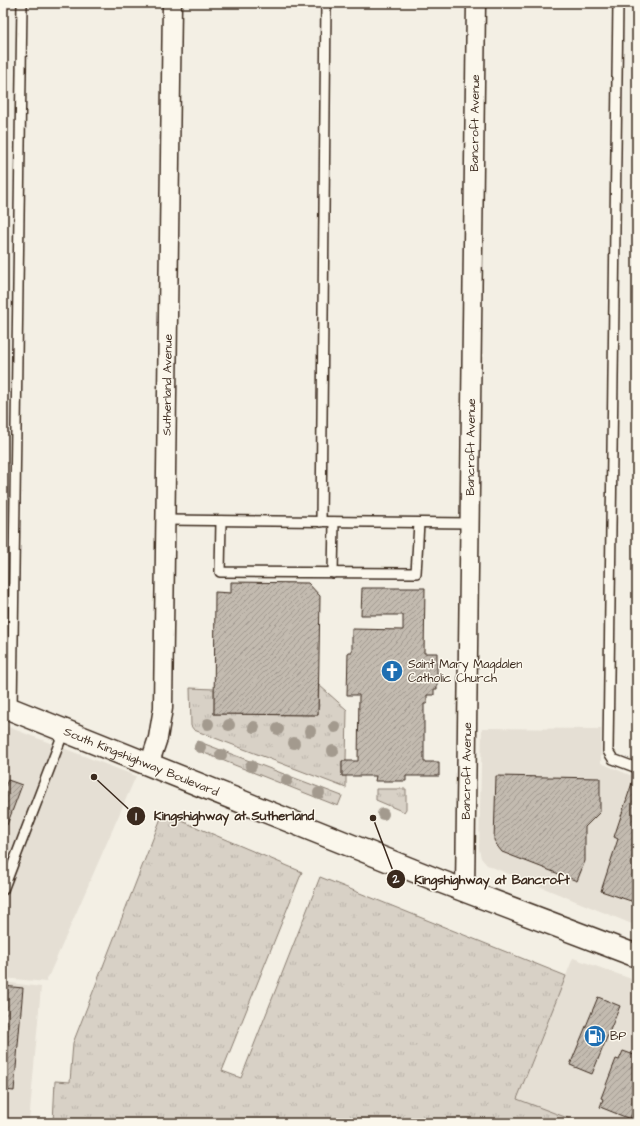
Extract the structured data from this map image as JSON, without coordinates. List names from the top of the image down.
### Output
{
  "streets": {
    "main road": ["South Kingshighway Boulevard"],
    "street": ["Bancroft Avenue", "Sutherland Avenue"]
  },
  "crossings": [
    ["Bancroft Avenue", "South Kingshighway Boulevard"],
    ["Sutherland Avenue", "South Kingshighway Boulevard"]
  ],
  "places": {
    "church": ["Saint Mary Magdalen Catholic Church"],
    "other": ["Kingshighway at Sutherland", "Kingshighway at Bancroft"],
    "fuel station": ["BP"]
  }
}
